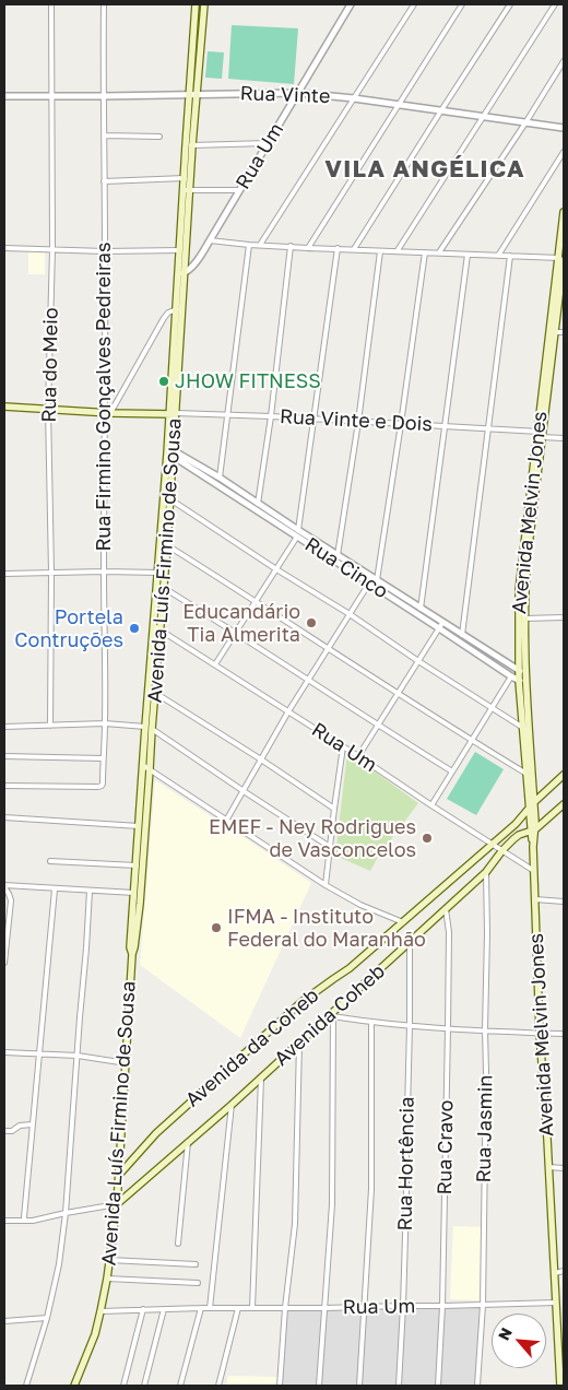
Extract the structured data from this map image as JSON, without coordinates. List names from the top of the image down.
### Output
{
  "streets": {
    "main road": [
      "Avenida Melvin Jones",
      "Avenida Luís Firmino de Sousa",
      "Avenida Coheb",
      "Avenida da Coheb"
    ],
    "street": [
      "Rua Vinte",
      "Rua Um",
      "Rua do Meio",
      "Rua Firmino Gonçalves Pedreiras",
      "Rua Vinte e Dois",
      "Rua Cinco",
      "Rua Jasmin",
      "Rua Cravo",
      "Rua Hortência"
    ]
  },
  "crossings": [
    ["Rua Vinte", "Rua Um"],
    ["Rua Vinte", "Rua do Meio"],
    ["Rua Vinte", "Rua Firmino Gonçalves Pedreiras"],
    ["Rua Vinte", "Avenida Luís Firmino de Sousa"],
    ["Rua Um", "Avenida Melvin Jones"],
    ["Rua Um", "Avenida Luís Firmino de Sousa"],
    ["Rua Um", "Avenida Coheb"],
    ["Rua Um", "Avenida da Coheb"],
    ["Rua Um", "Rua Jasmin"],
    ["Rua Um", "Rua Cravo"],
    ["Rua Um", "Rua Hortência"],
    ["Rua Vinte e Dois", "Avenida Melvin Jones"],
    ["Rua Vinte e Dois", "Avenida Luís Firmino de Sousa"],
    ["Rua Vinte e Dois", "Rua Cinco"],
    ["Avenida Melvin Jones", "Rua Cinco"],
    ["Avenida Melvin Jones", "Avenida Coheb"],
    ["Avenida Melvin Jones", "Avenida da Coheb"],
    ["Avenida Luís Firmino de Sousa", "Rua Cinco"],
    ["Avenida Luís Firmino de Sousa", "Avenida Coheb"],
    ["Avenida Luís Firmino de Sousa", "Avenida da Coheb"],
    ["Avenida Coheb", "Rua Jasmin"],
    ["Avenida Coheb", "Rua Cravo"],
    ["Avenida Coheb", "Rua Hortência"]
  ],
  "districts": ["VILA ANGÉLICA"],
  "places": [
    "JHOW FITNESS",
    "Educandário Tia Almerita",
    "Portela Contruções",
    "EMEF - Ney Rodrigues de Vasconcelos",
    "IFMA - Instituto Federal do Maranhão"
  ],
  "north": "top left"
}
